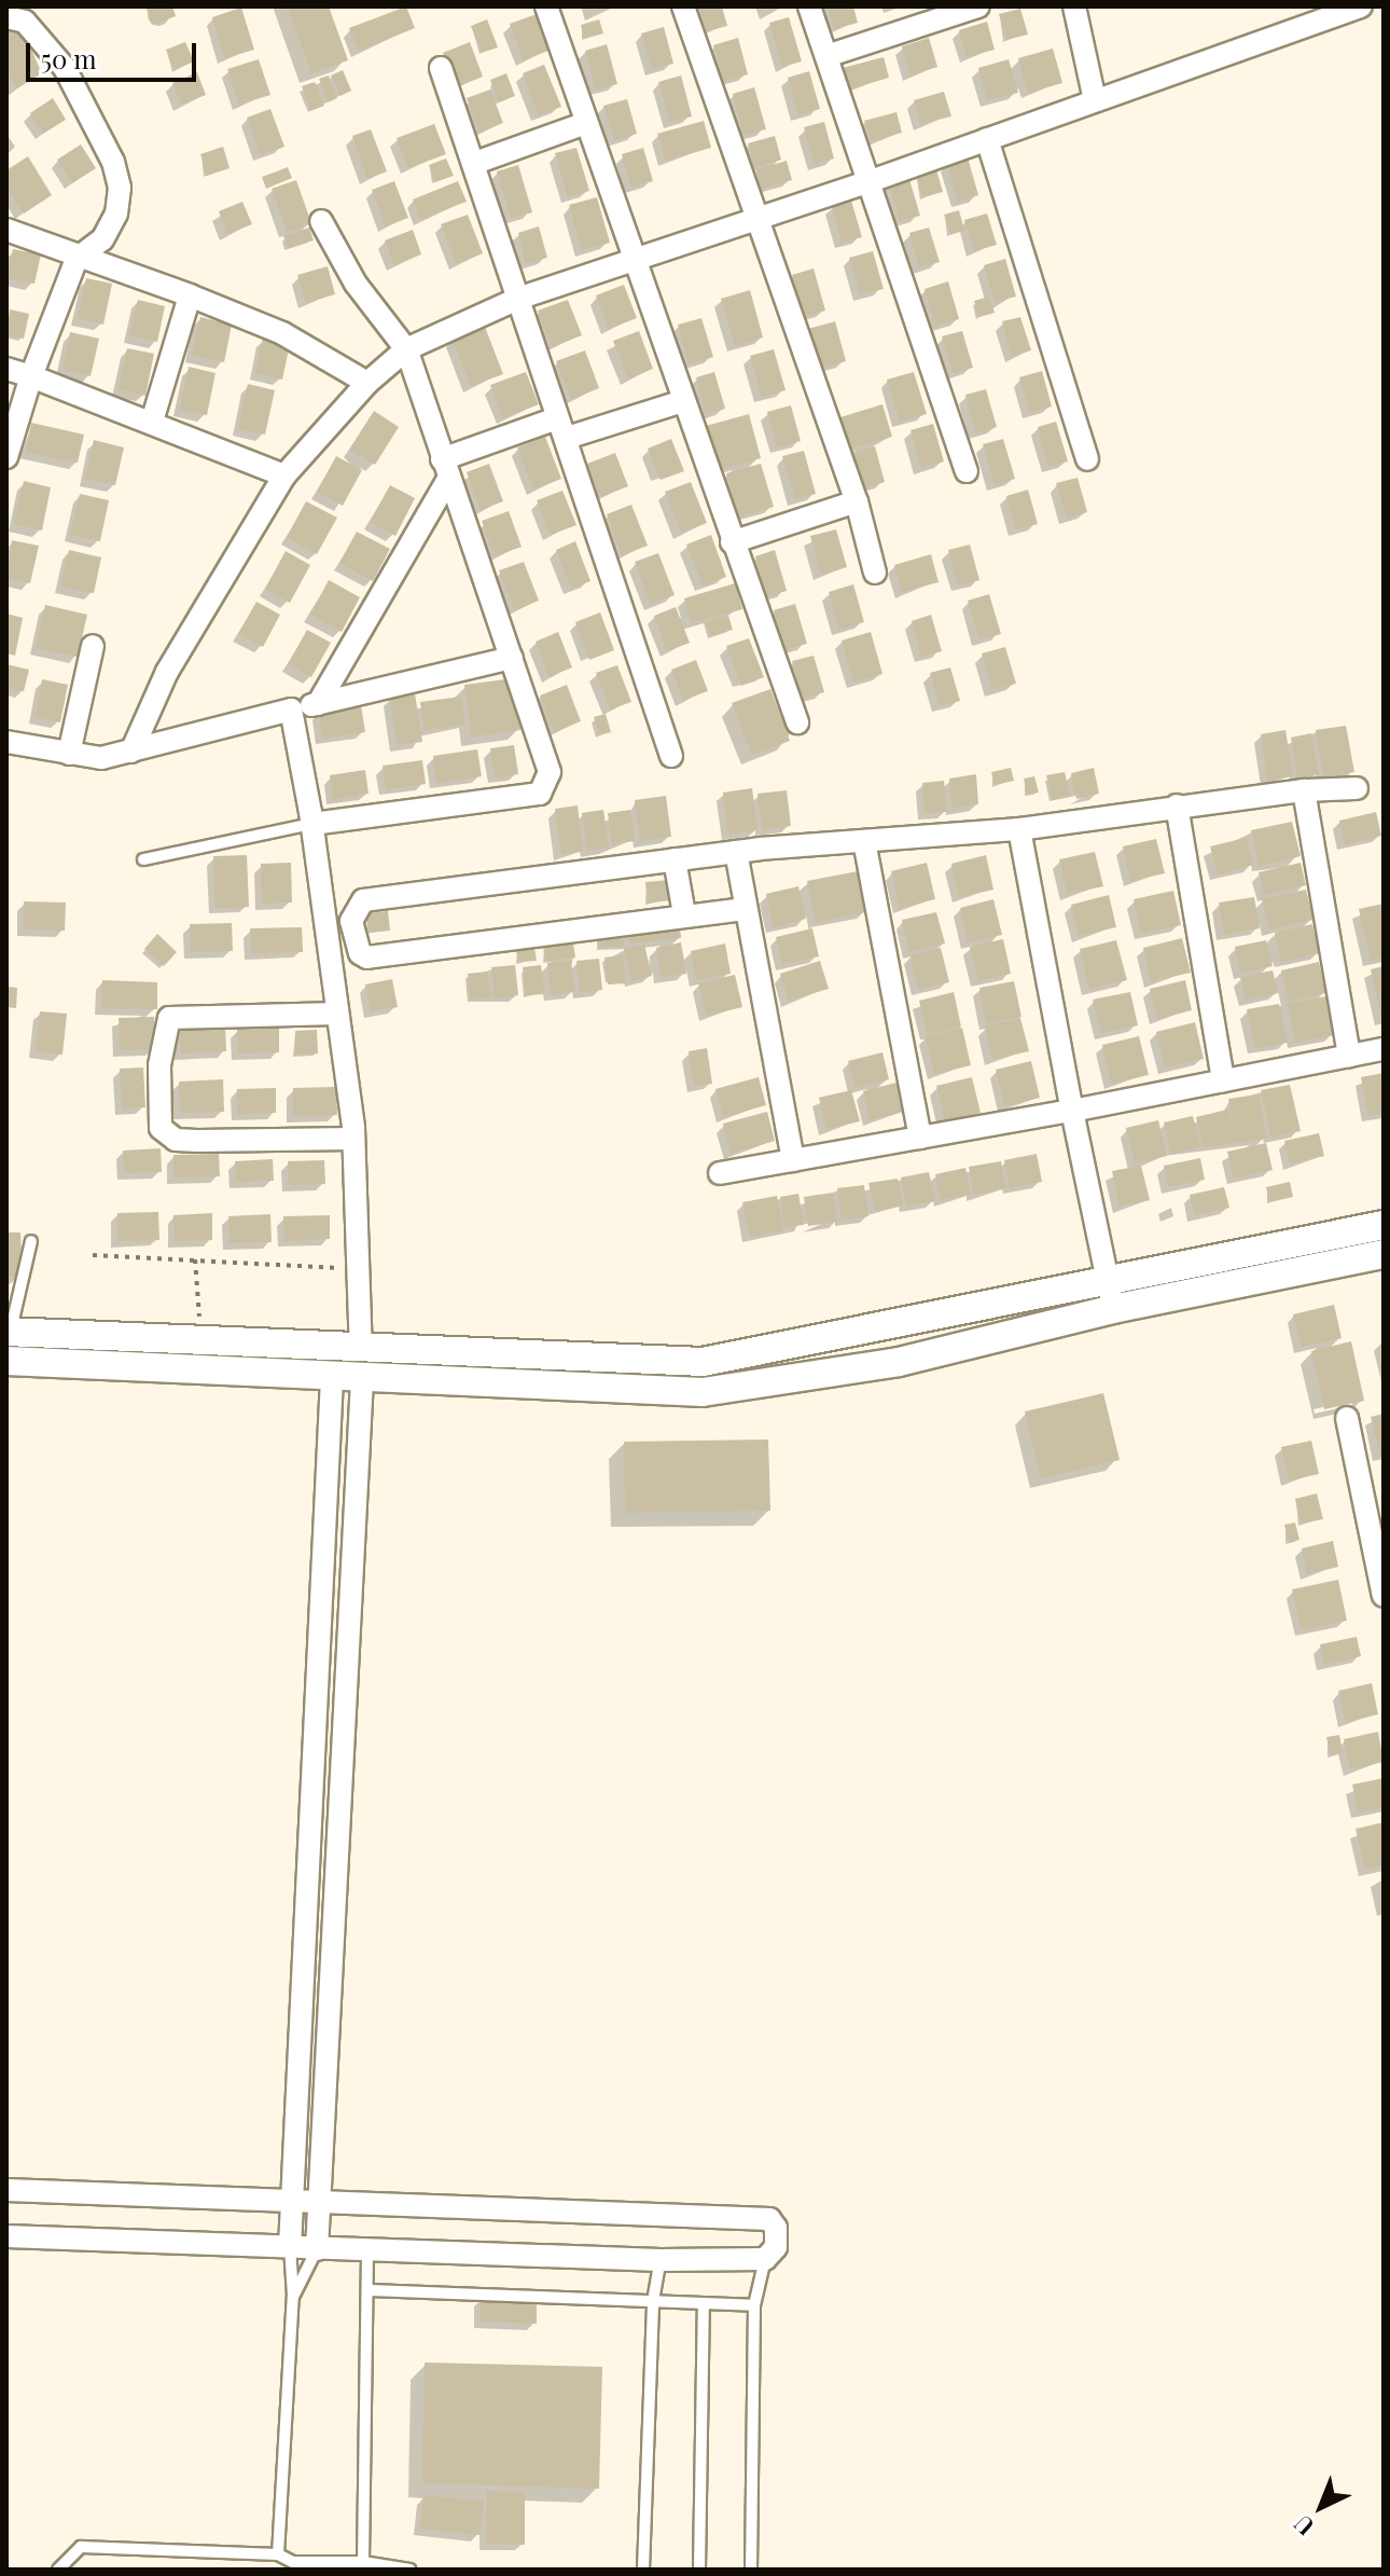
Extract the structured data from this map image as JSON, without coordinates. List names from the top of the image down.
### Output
{
  "scale_bar": "50 m",
  "north": "bottom left"
}
